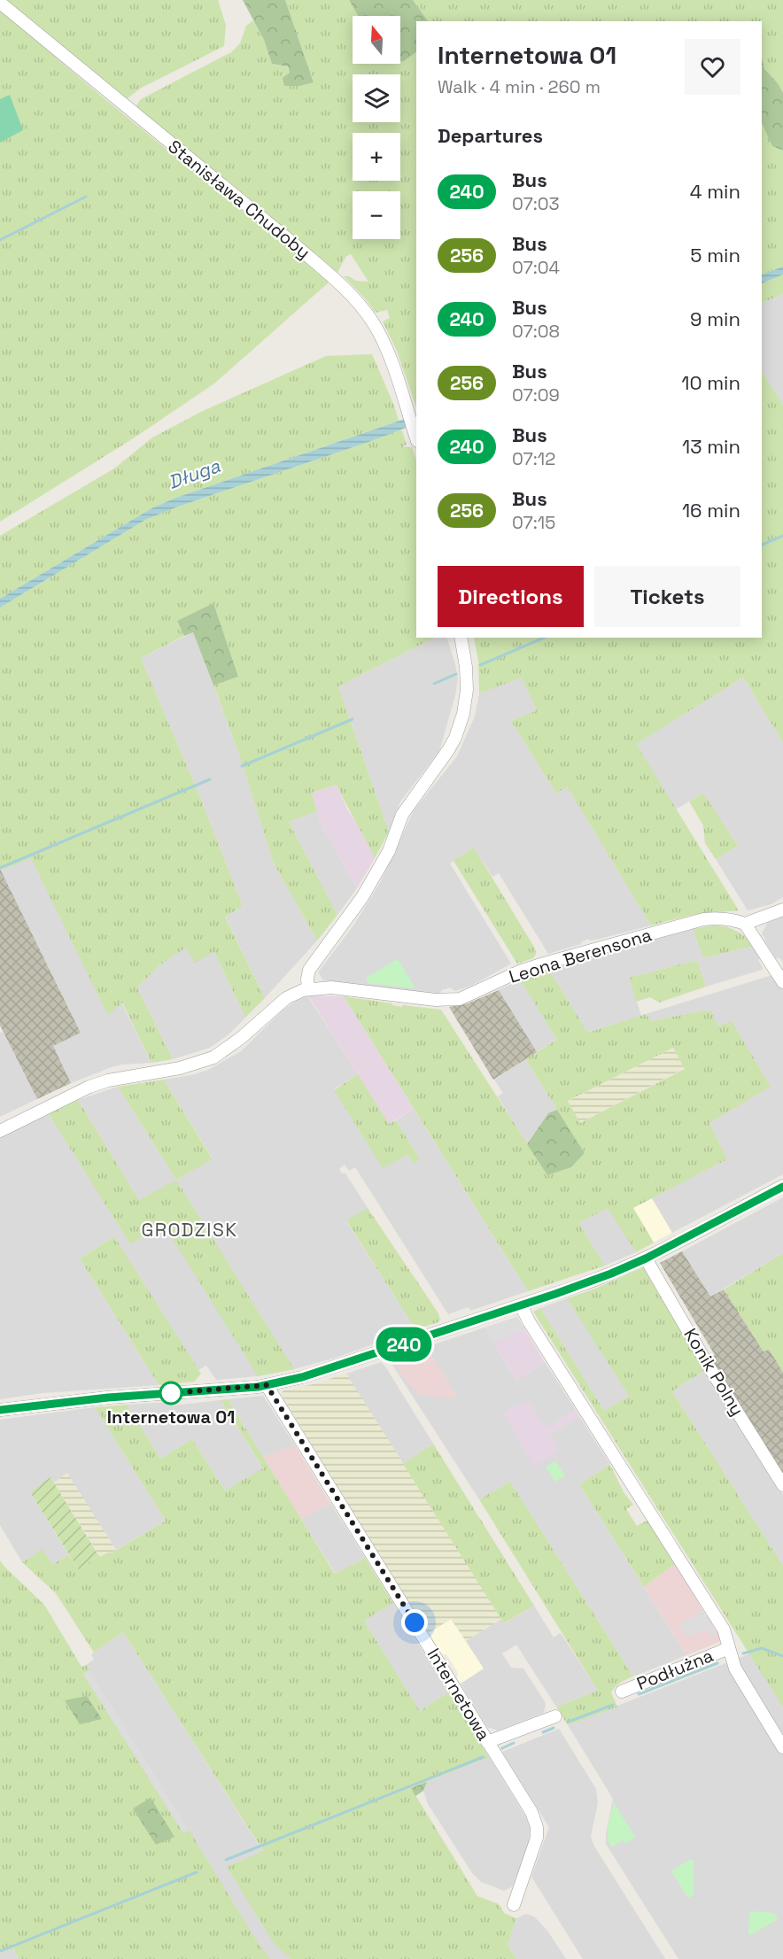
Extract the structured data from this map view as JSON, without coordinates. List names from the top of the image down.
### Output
{
  "streets": {
    "street": [
      "Stanisława Chudoby",
      "Leona Berensona",
      "Konik Polny",
      "Podłużna",
      "Internetowa"
    ]
  },
  "districts": ["GRODZISK"],
  "water": ["Długa"],
  "places": ["Internetowa 01"],
  "lines": ["bus line 240"],
  "north": "top",
  "page": {
    "on_map": "240",
    "map_buttons": ["+", "−"],
    "heading": [
      ["Internetowa 01", "Walk · 4 min · 260 m"],
      "Departures"
    ],
    "list": [
      {
        "mark": "240",
        "name": "Bus",
        "note": "07:03",
        "value": "4 min"
      },
      {
        "mark": "256",
        "name": "Bus",
        "note": "07:04",
        "value": "5 min"
      },
      {
        "mark": "240",
        "name": "Bus",
        "note": "07:08",
        "value": "9 min"
      },
      {
        "mark": "256",
        "name": "Bus",
        "note": "07:09",
        "value": "10 min"
      },
      {
        "mark": "240",
        "name": "Bus",
        "note": "07:12",
        "value": "13 min"
      },
      {
        "mark": "256",
        "name": "Bus",
        "note": "07:15",
        "value": "16 min"
      }
    ],
    "buttons": ["Directions", "Tickets"]
  }
}
